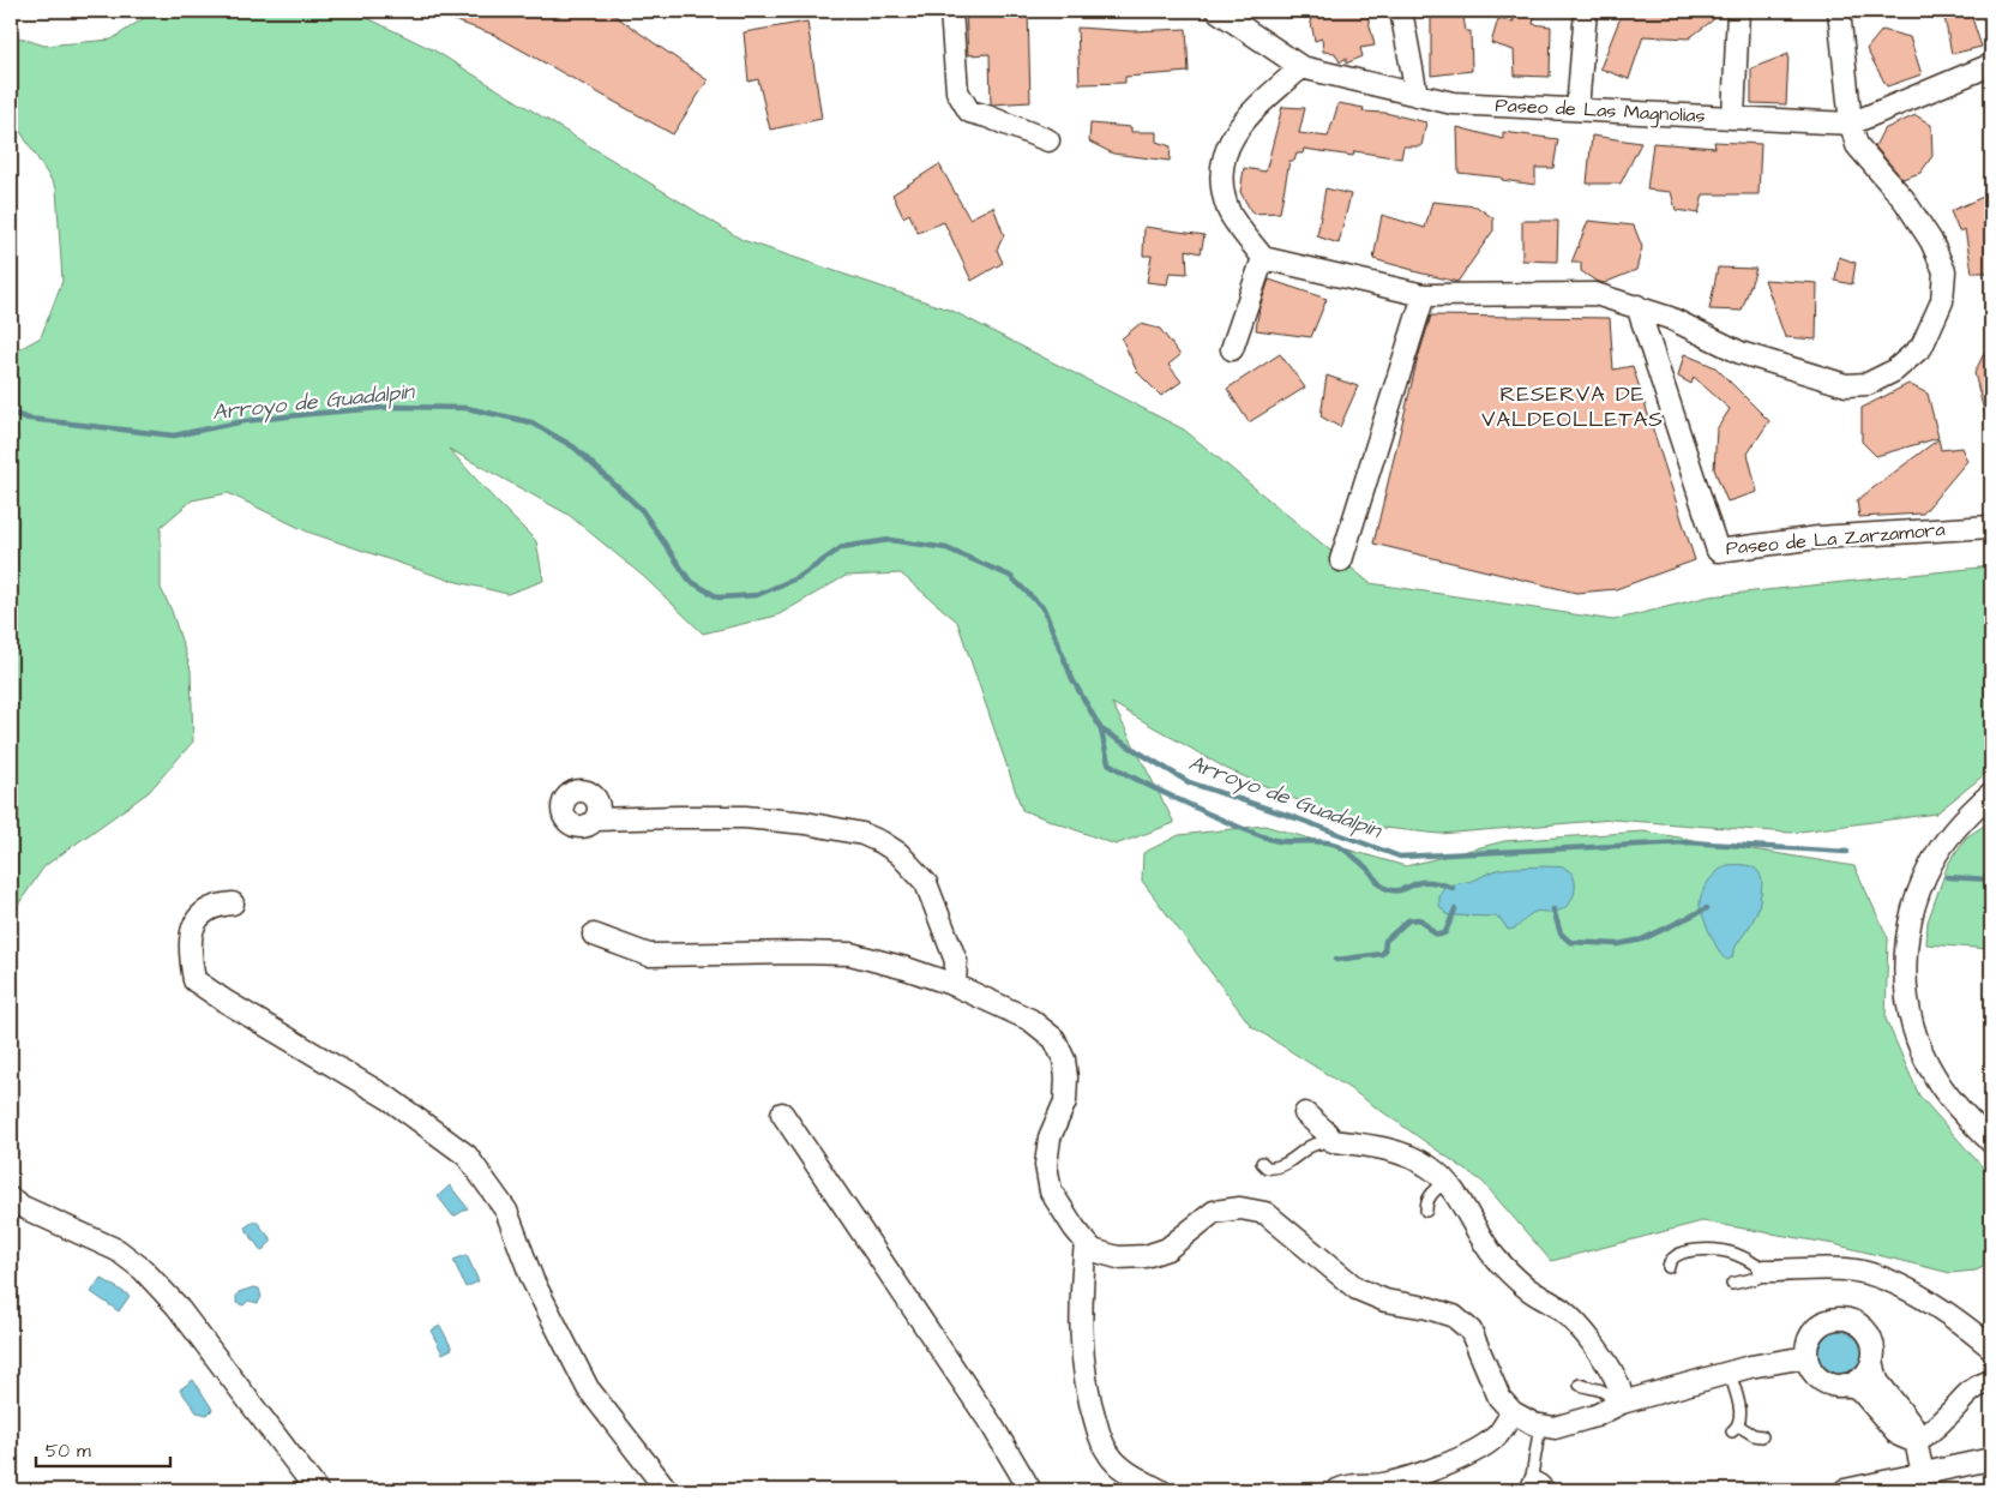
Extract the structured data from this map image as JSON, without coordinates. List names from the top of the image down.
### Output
{
  "streets": {
    "street": ["Paseo de Las Magnolias", "Paseo de La Zarzamora"]
  },
  "districts": ["RESERVA DE VALDEOLLETAS"],
  "water": ["Arroyo de Guadalpin"],
  "scale_bar": "50 m"
}
